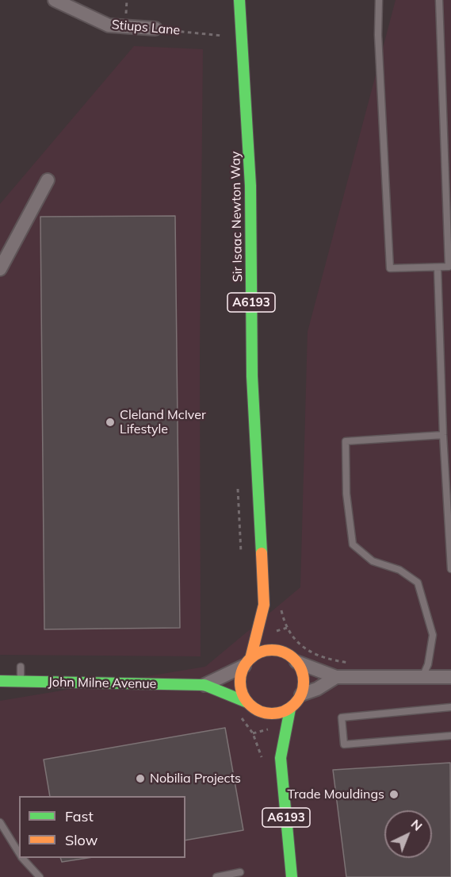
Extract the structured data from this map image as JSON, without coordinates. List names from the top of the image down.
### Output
{
  "streets": {
    "main road": ["Sir Isaac Newton Way", "A6193", "John Milne Avenue"],
    "street": ["Stiups Lane"]
  },
  "crossings": [
    ["Sir Isaac Newton Way", "A6193"],
    ["Sir Isaac Newton Way", "John Milne Avenue"],
    ["A6193", "John Milne Avenue"]
  ],
  "places": ["Cleland McIver Lifestyle", "Nobilia Projects", "Trade Mouldings"],
  "legend": ["Fast", "Slow"],
  "north": "top right"
}
